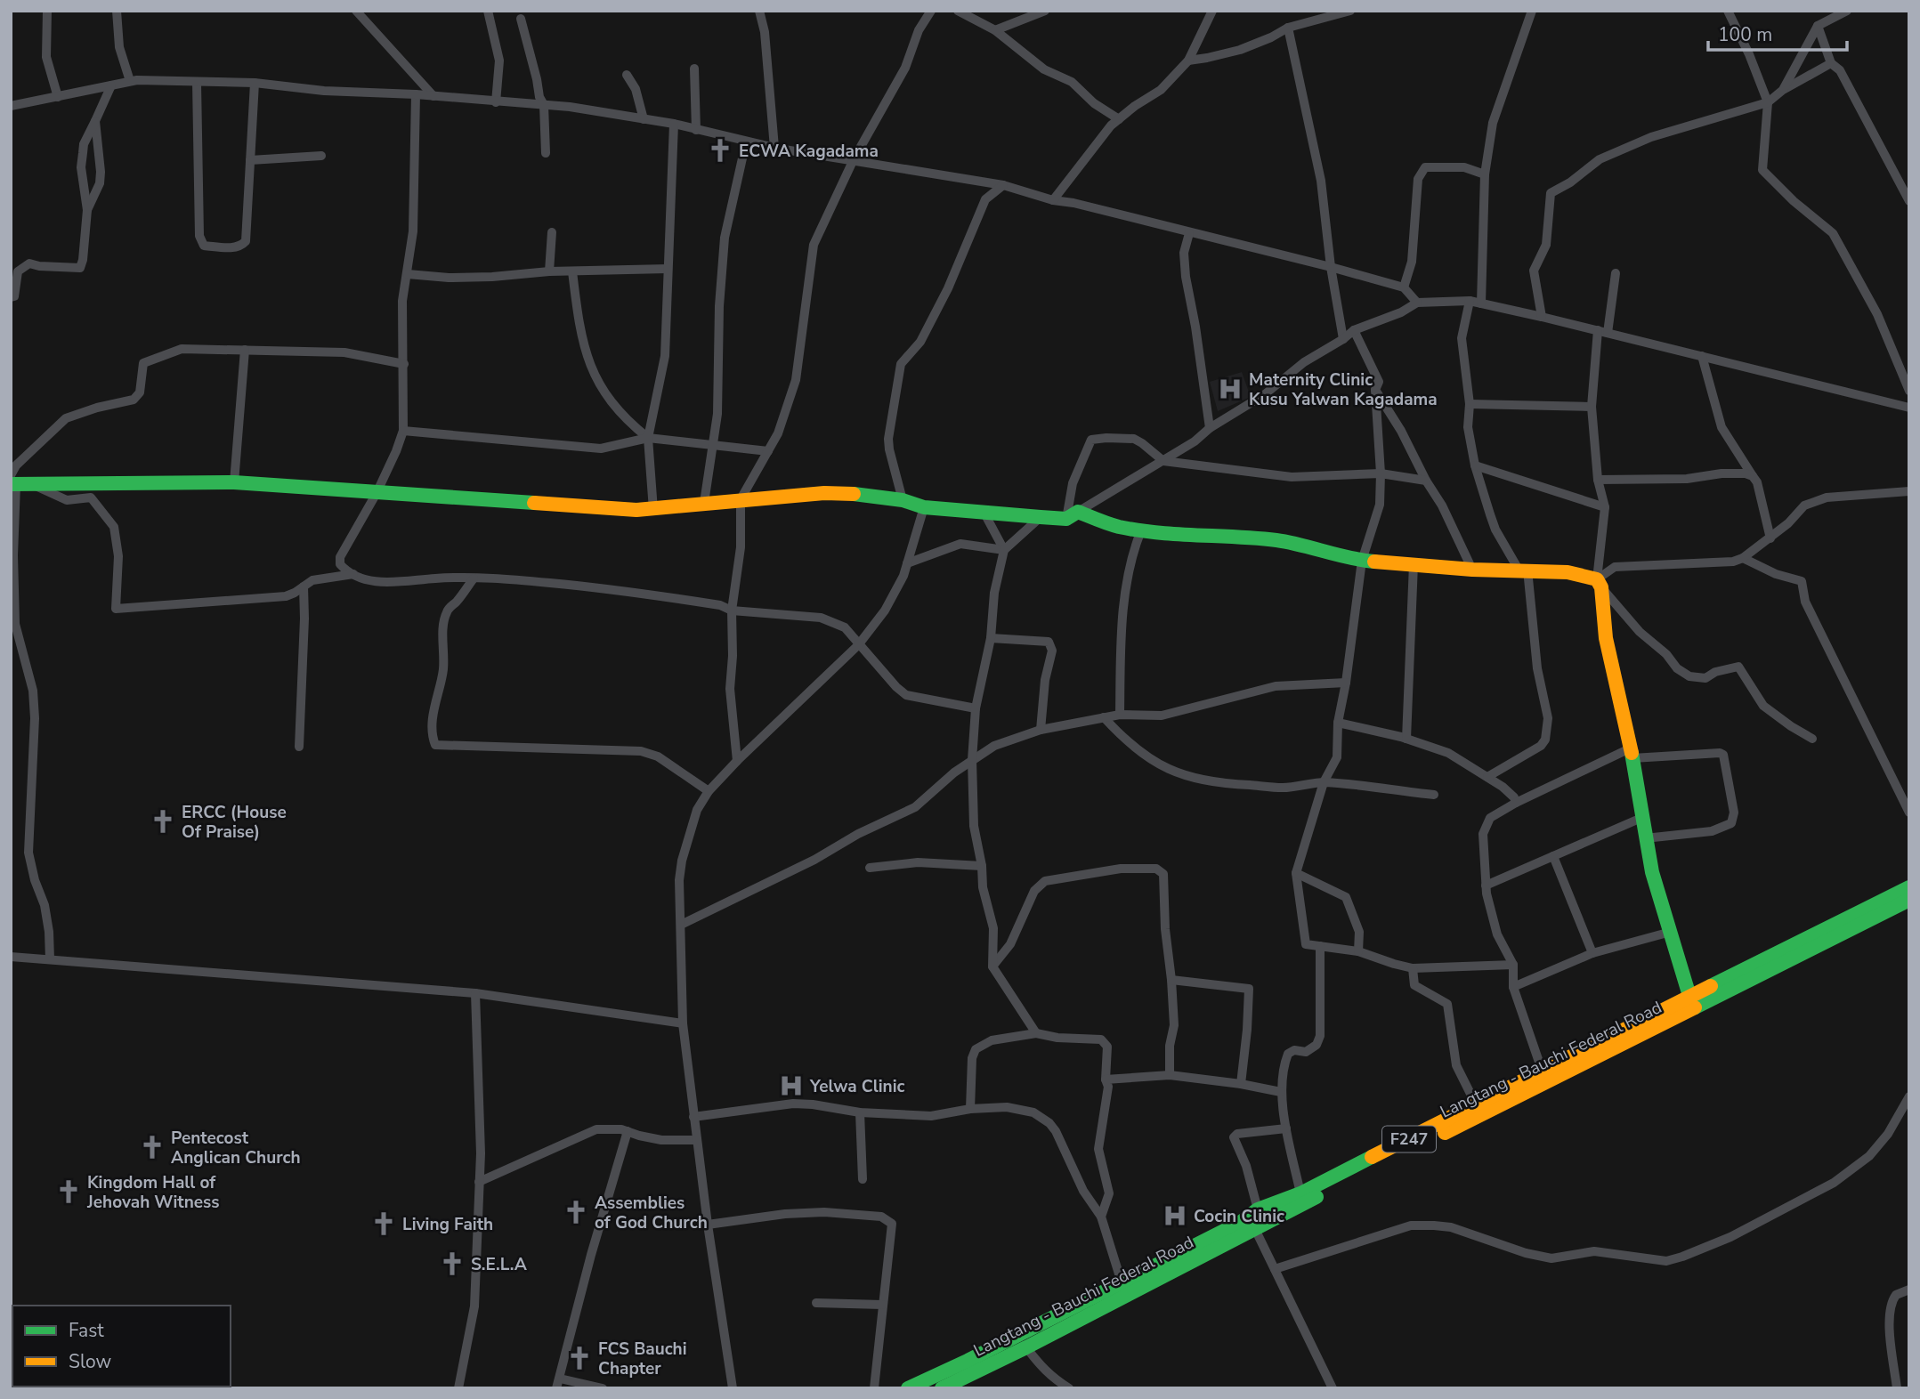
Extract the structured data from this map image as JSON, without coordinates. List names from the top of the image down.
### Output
{
  "streets": {
    "main road": ["Langtang - Bauchi Federal Road", "F247"]
  },
  "places": {
    "church": [
      "ECWA Kagadama",
      "ERCC (House Of Praise)",
      "Pentecost Anglican Church",
      "Kingdom Hall of Jehovah Witness",
      "Assemblies of God Church",
      "Living Faith",
      "S.E.L.A",
      "FCS Bauchi Chapter"
    ],
    "hospital": ["Maternity Clinic Kusu Yalwan Kagadama", "Yelwa Clinic", "Cocin Clinic"]
  },
  "legend": ["Fast", "Slow"],
  "scale_bar": "100 m"
}
